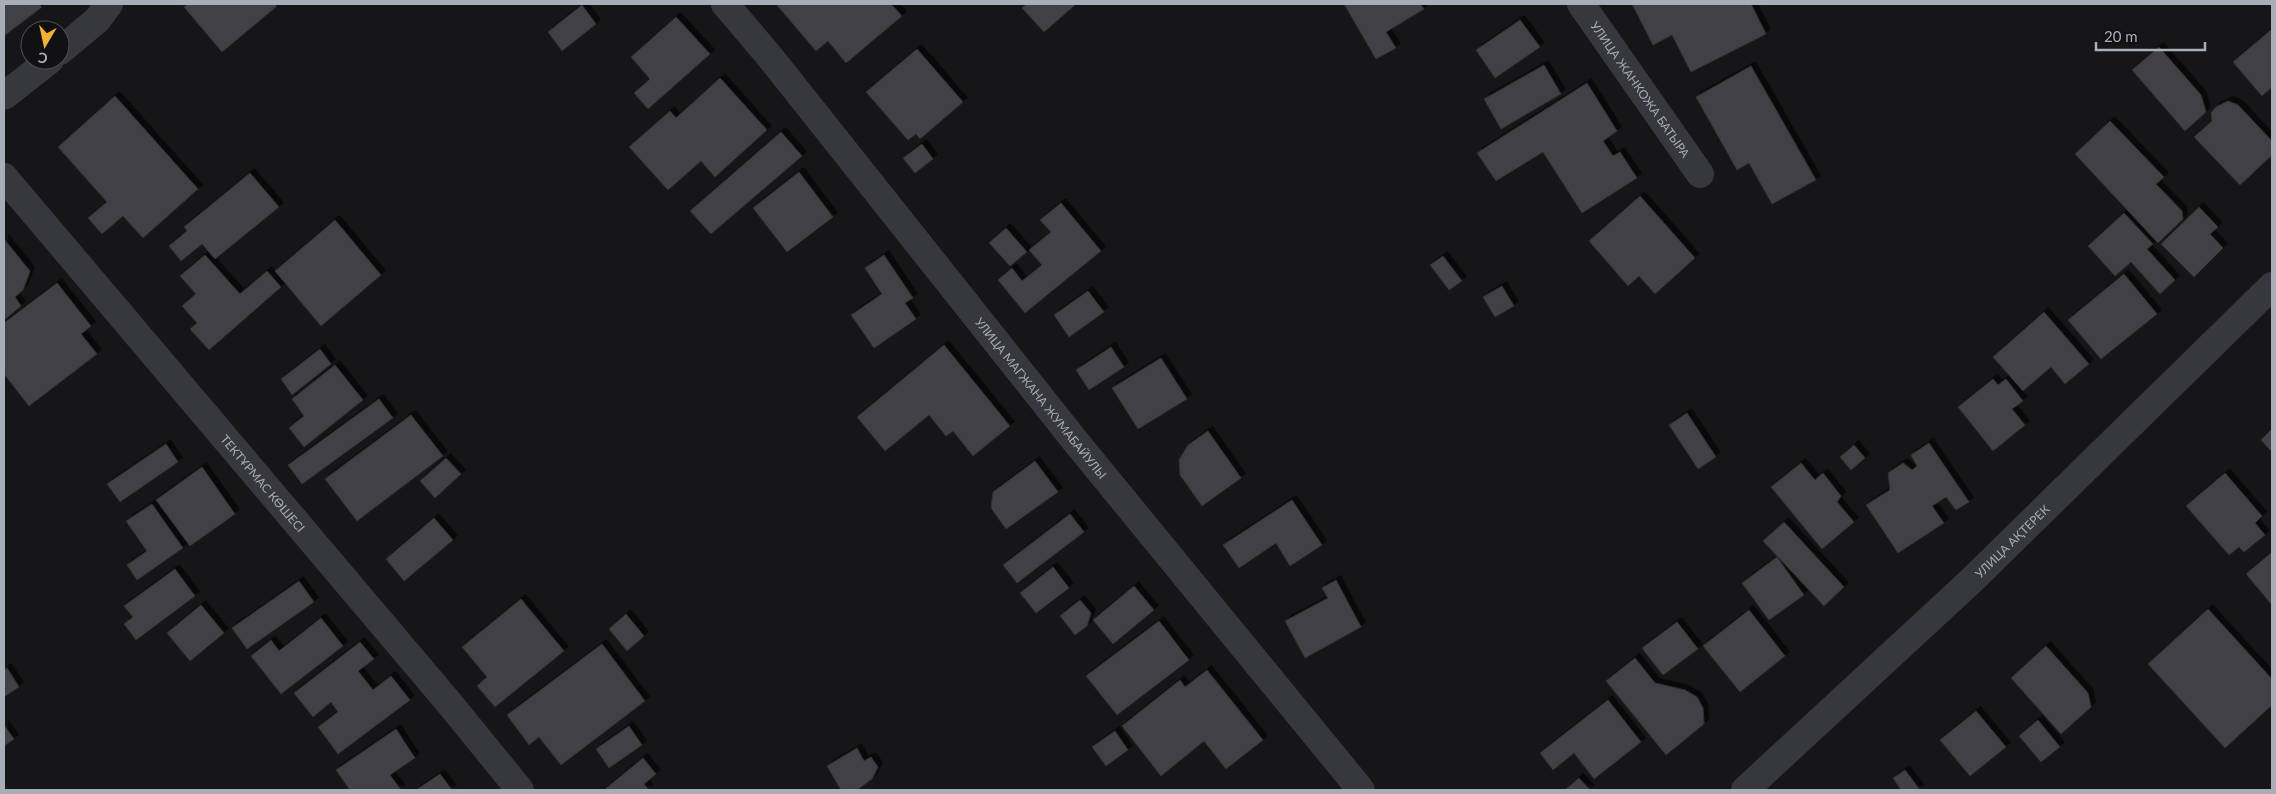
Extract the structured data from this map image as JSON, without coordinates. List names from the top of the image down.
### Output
{
  "streets": {
    "street": [
      "УЛИЦА ЖАНКОЖА БАТЫРА",
      "УЛИЦА МАГЖАНА ЖУМАБАЙУЛЫ",
      "ТЕКТҰРМАС КӨШЕСІ",
      "УЛИЦА АҚТЕРЕК"
    ]
  },
  "scale_bar": "20 m",
  "north": "bottom"
}
